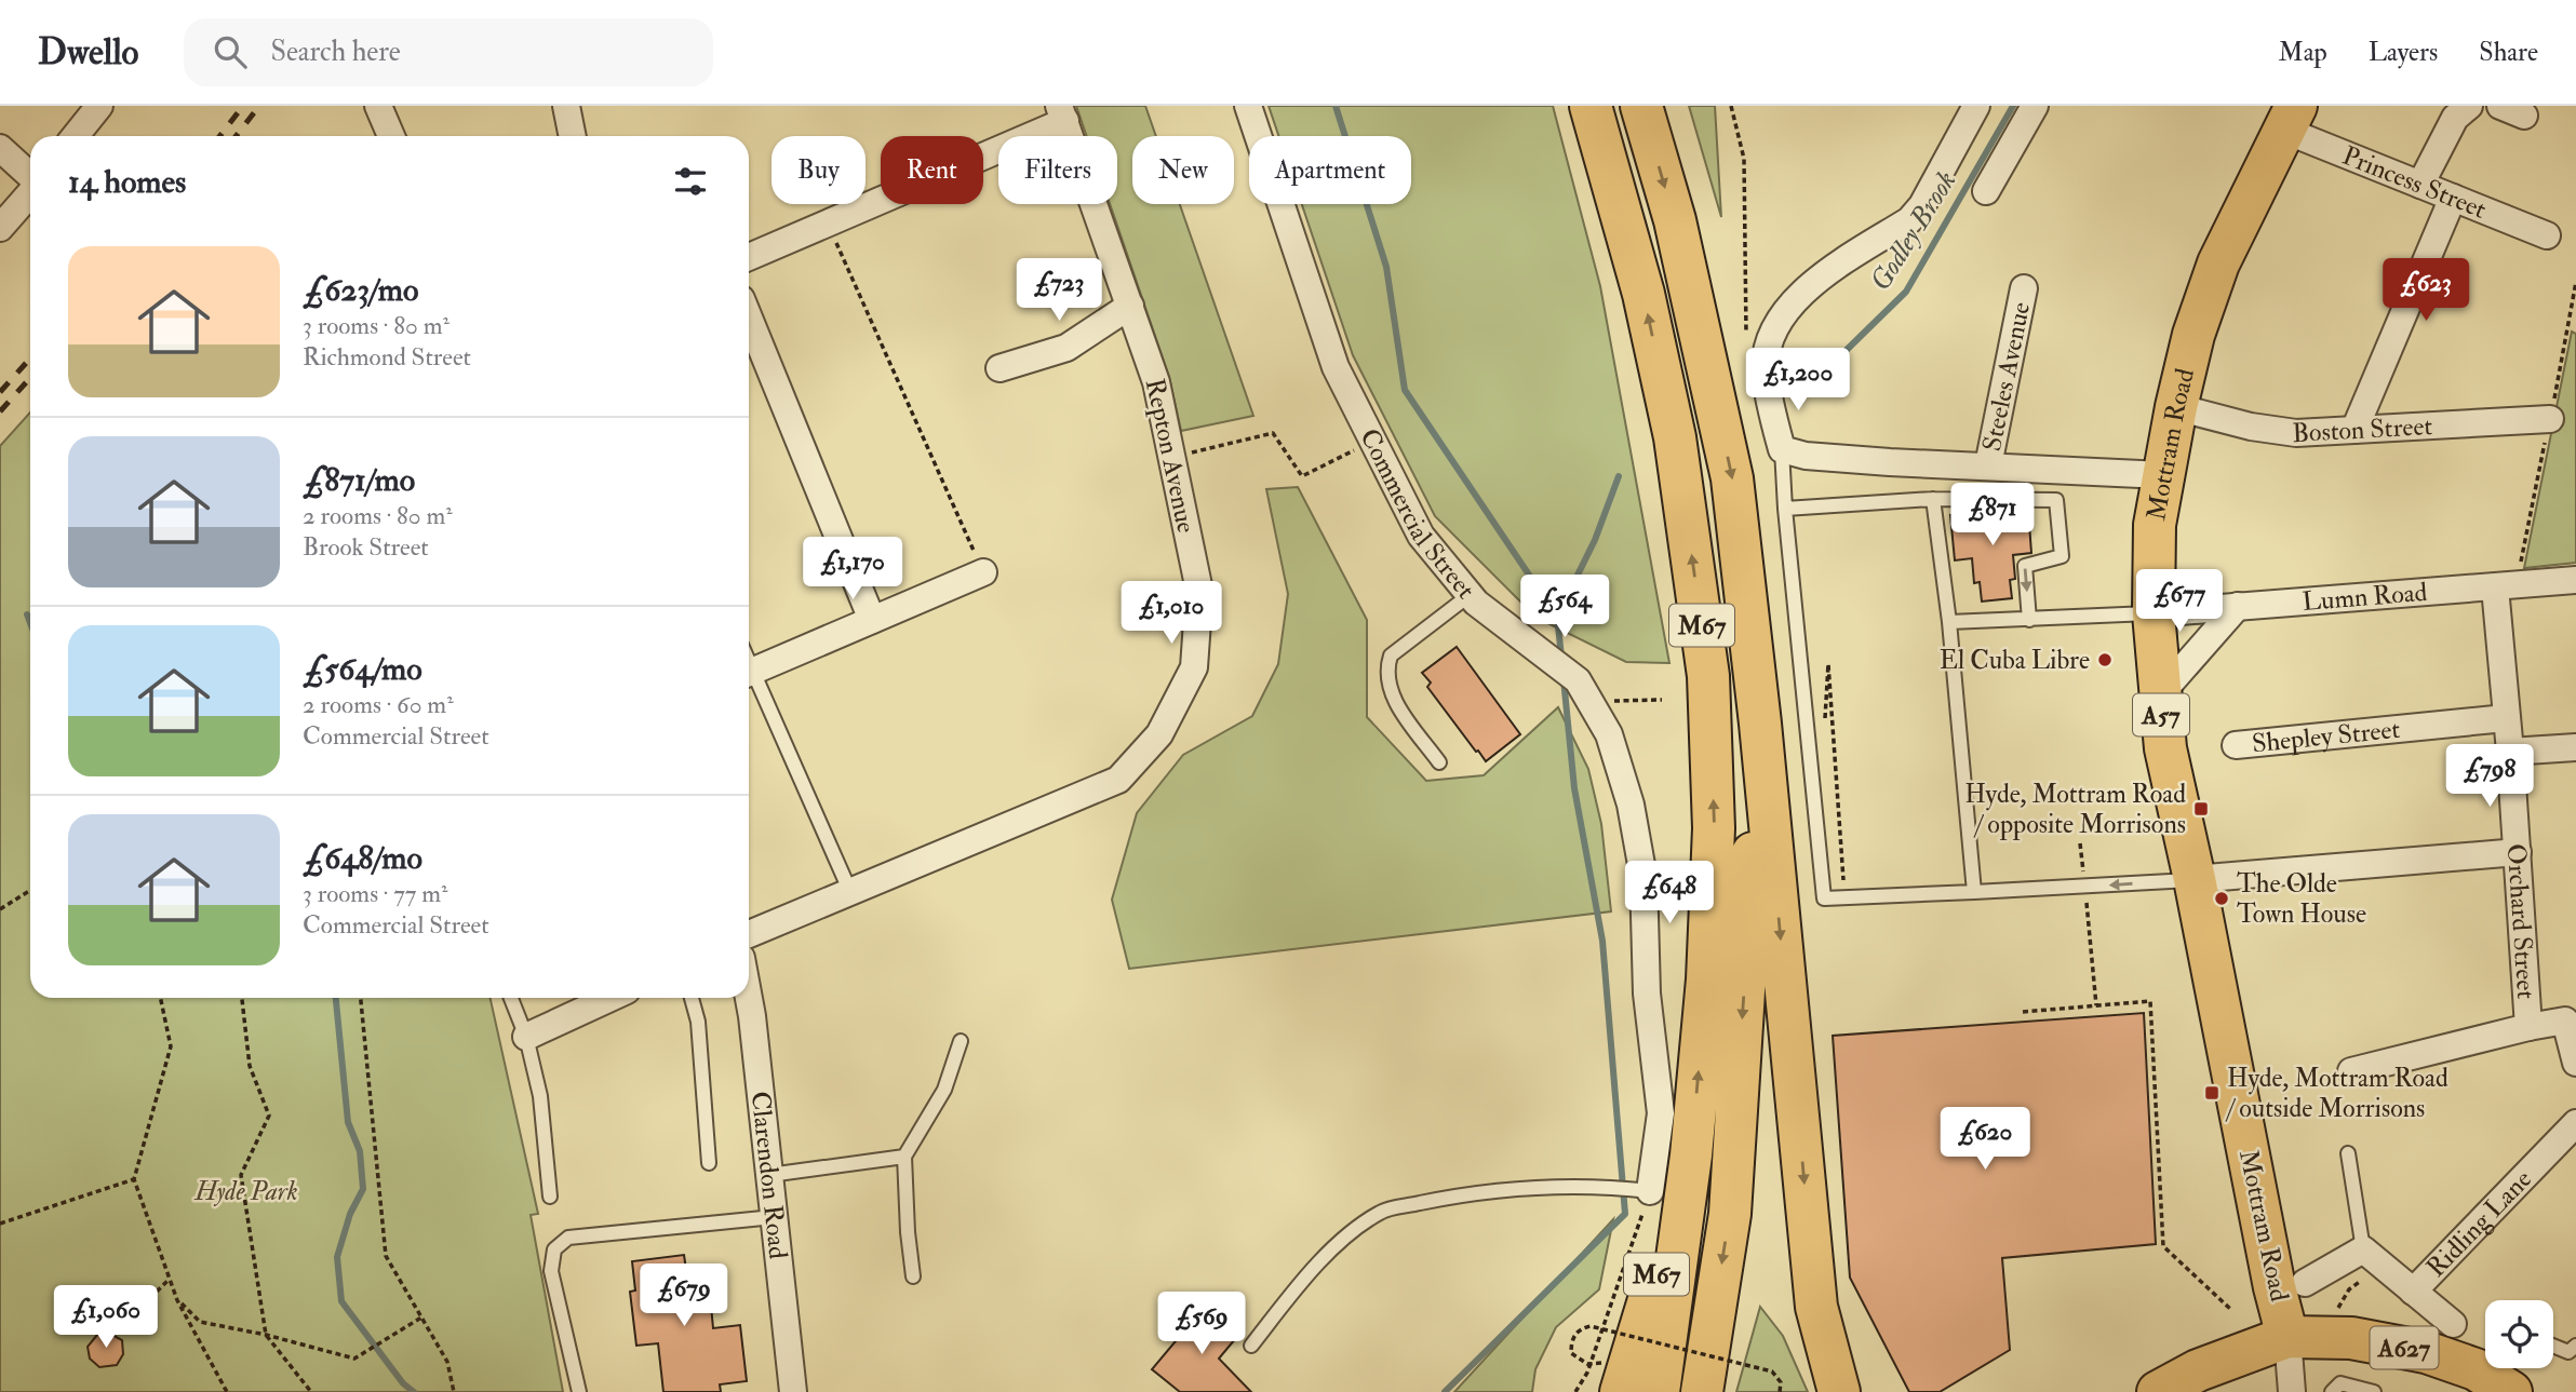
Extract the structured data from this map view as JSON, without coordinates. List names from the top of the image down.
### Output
{
  "streets": {
    "main road": [
      "Mottram Road",
      "M67",
      "A57",
      "A627"
    ],
    "street": [
      "Princess Street",
      "Steeles Avenue",
      "Boston Street",
      "Repton Avenue",
      "Commercial Street",
      "Lumn Road",
      "Shepley Street",
      "Orchard Street",
      "Clarendon Road",
      "Ridling Lane"
    ]
  },
  "crossings": [
    ["Princess Street", "Mottram Road"],
    ["Boston Street", "Mottram Road"],
    ["Mottram Road", "Lumn Road"],
    ["Mottram Road", "A627"],
    ["Lumn Road", "Orchard Street"],
    ["Shepley Street", "Orchard Street"]
  ],
  "water": ["Godley Brook"],
  "parks": ["Hyde Park"],
  "places": {
    "other": ["El Cuba Libre", "The Olde Town House"],
    "transit": ["Hyde, Mottram Road / opposite Morrisons", "Hyde, Mottram Road / outside Morrisons"]
  },
  "page": {
    "header": "Dwello",
    "search": "Search here",
    "nav": ["Map", "Layers", "Share"],
    "chip": [
      "Buy",
      "Rent",
      "Filters",
      "New",
      "Apartment"
    ],
    "heading": "14 homes",
    "list": [
      {
        "name": "£623/mo",
        "note": "3 rooms · 80 m² · Richmond Street"
      },
      {
        "name": "£871/mo",
        "note": "2 rooms · 80 m² · Brook Street"
      },
      {
        "name": "£564/mo",
        "note": "2 rooms · 60 m² · Commercial Street"
      },
      {
        "name": "£648/mo",
        "note": "3 rooms · 77 m² · Commercial Street"
      }
    ],
    "price": [
      "£723",
      "£623",
      "£1,200",
      "£871",
      "£1,170",
      "£677",
      "£564",
      "£1,010",
      "£798",
      "£648",
      "£620",
      "£679",
      "£1,060",
      "£569"
    ]
  }
}
